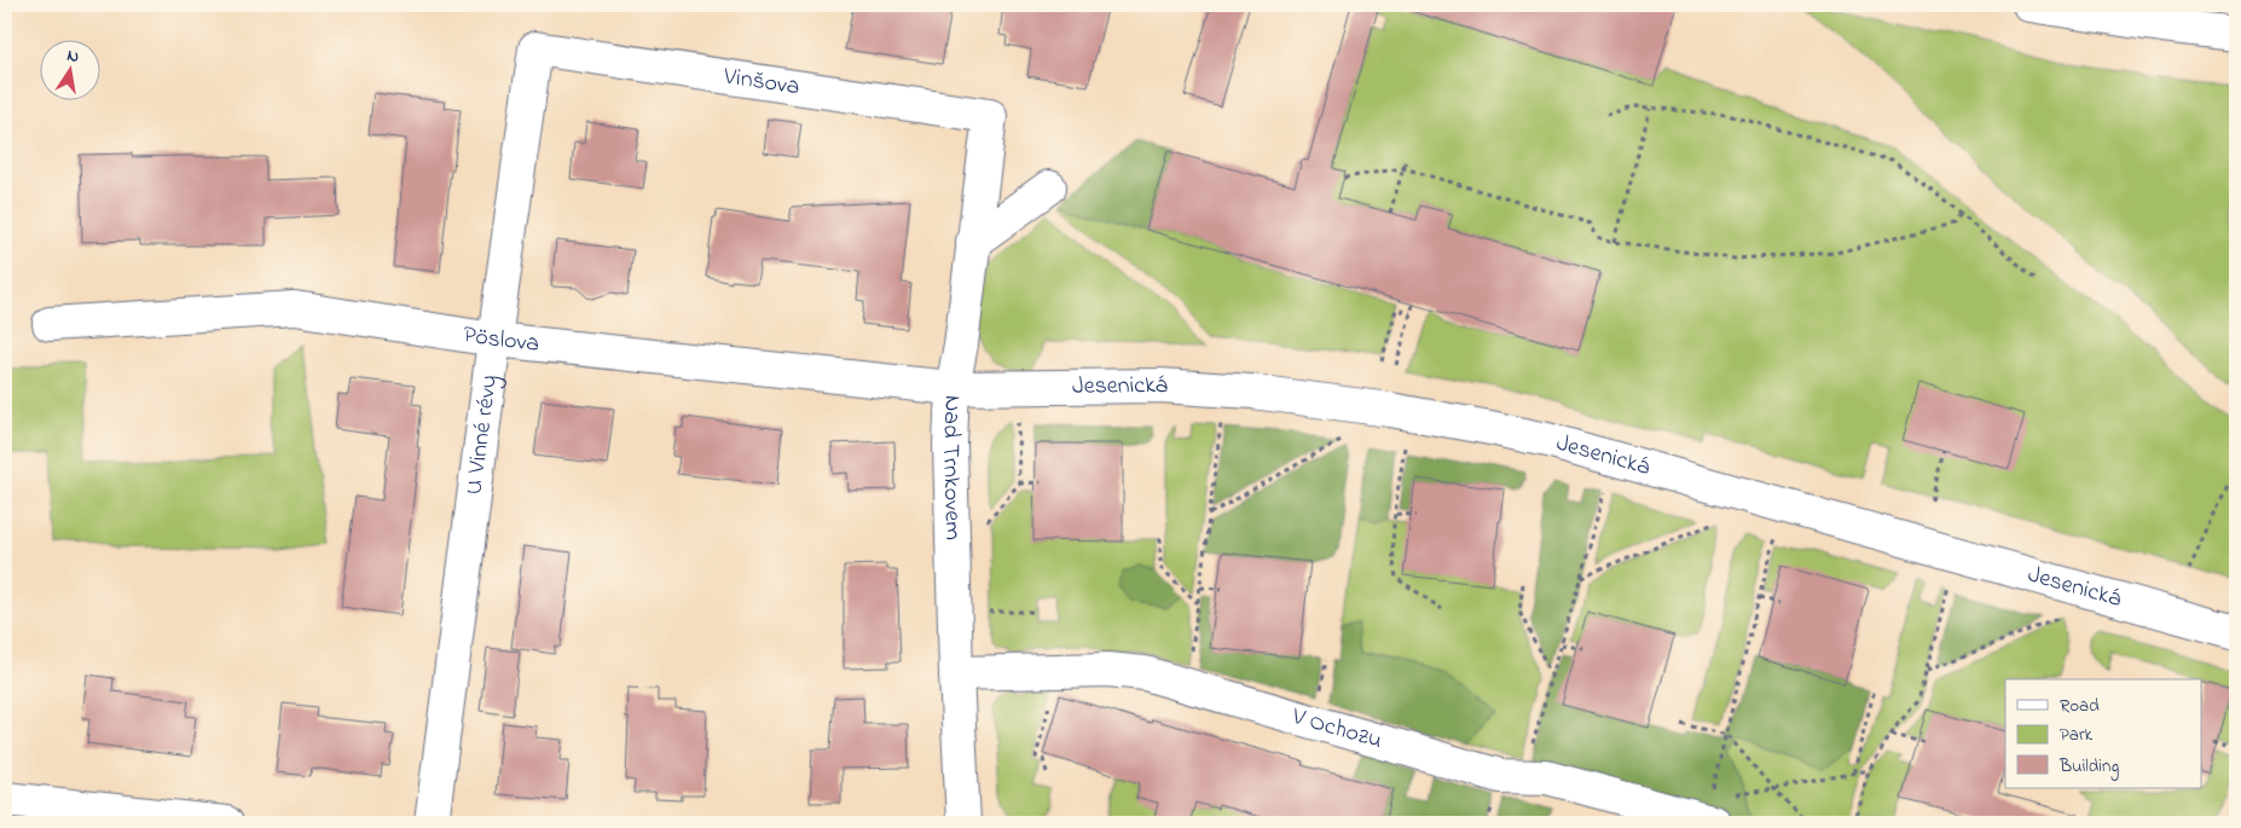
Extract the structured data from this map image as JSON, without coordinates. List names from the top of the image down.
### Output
{
  "streets": {
    "main road": [
      "Vinšova",
      "Pöslova",
      "Jesenická",
      "U Vinné révy",
      "Nad Trnkovem",
      "V Ochozu"
    ]
  },
  "crossings": [
    ["Vinšova", "U Vinné révy"],
    ["Vinšova", "Nad Trnkovem"],
    ["Pöslova", "Jesenická"],
    ["Pöslova", "U Vinné révy"],
    ["Pöslova", "Nad Trnkovem"],
    ["Jesenická", "Nad Trnkovem"],
    ["Nad Trnkovem", "V Ochozu"]
  ],
  "legend": ["Road", "Park", "Building"],
  "north": "top"
}
